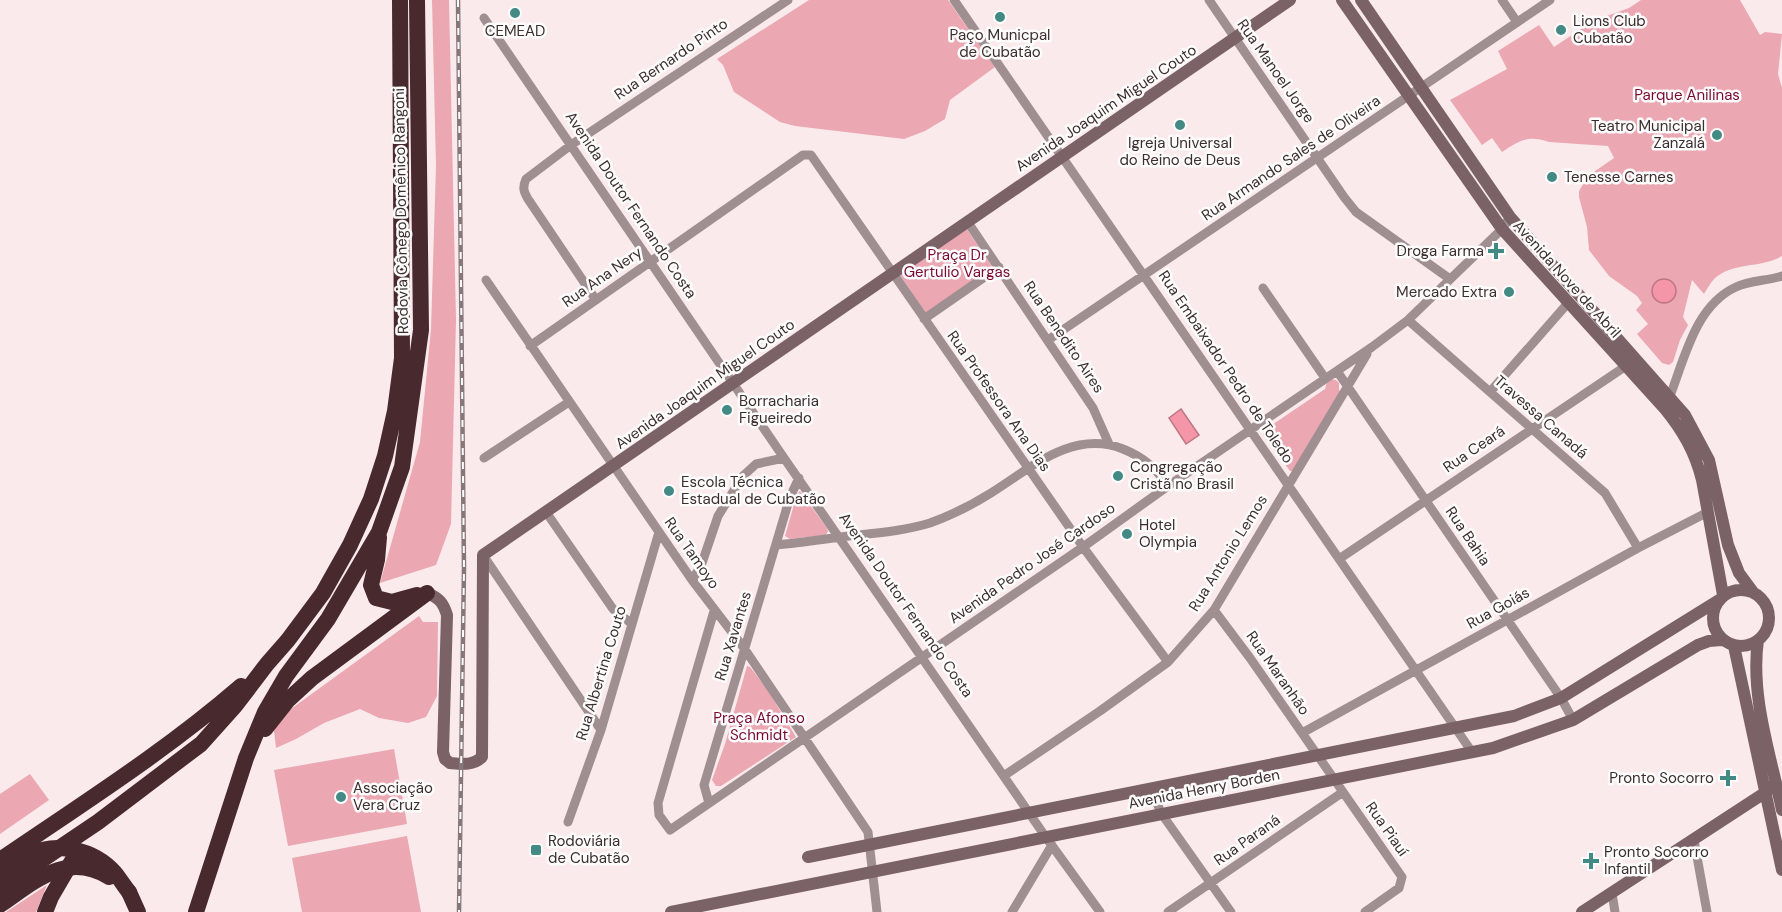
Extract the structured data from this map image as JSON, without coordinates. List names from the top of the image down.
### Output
{
  "streets": {
    "highway": ["Rodovia Cônego Domênico Rangoni"],
    "street": [
      "Rua Bernardo Pinto",
      "Rua Manoel Jorge",
      "Avenida Joaquim Miguel Couto",
      "Rua Armando Sales de Oliveira",
      "Avenida Doutor Fernando Costa",
      "Rua Ana Nery",
      "Avenida Nove de Abril",
      "Rua Benedito Aires",
      "Rua Embaixador Pedro de Toledo",
      "Rua Professora Ana Dias",
      "Travessa Canadá",
      "Rua Ceará",
      "Rua Bahia",
      "Rua Tamoyo",
      "Rua Antonio Lemos",
      "Avenida Pedro José Cardoso",
      "Rua Goiás",
      "Rua Xavantes",
      "Rua Albertina Couto",
      "Rua Maranhão",
      "Avenida Henry Borden",
      "Rua Piauí",
      "Rua Paraná"
    ]
  },
  "crossings": [
    ["Rua Bernardo Pinto", "Avenida Doutor Fernando Costa"],
    ["Rua Bernardo Pinto", "Rua Ana Nery"],
    ["Rua Manoel Jorge", "Avenida Joaquim Miguel Couto"],
    ["Rua Manoel Jorge", "Rua Armando Sales de Oliveira"],
    ["Rua Manoel Jorge", "Avenida Pedro José Cardoso"],
    ["Avenida Joaquim Miguel Couto", "Avenida Doutor Fernando Costa"],
    ["Avenida Joaquim Miguel Couto", "Rua Benedito Aires"],
    ["Avenida Joaquim Miguel Couto", "Rua Embaixador Pedro de Toledo"],
    ["Avenida Joaquim Miguel Couto", "Rua Professora Ana Dias"],
    ["Avenida Joaquim Miguel Couto", "Rua Tamoyo"],
    ["Rua Armando Sales de Oliveira", "Avenida Nove de Abril"],
    ["Rua Armando Sales de Oliveira", "Rua Benedito Aires"],
    ["Rua Armando Sales de Oliveira", "Rua Embaixador Pedro de Toledo"],
    ["Avenida Doutor Fernando Costa", "Rua Ana Nery"],
    ["Avenida Doutor Fernando Costa", "Rua Antonio Lemos"],
    ["Avenida Doutor Fernando Costa", "Avenida Pedro José Cardoso"],
    ["Avenida Doutor Fernando Costa", "Rua Xavantes"],
    ["Avenida Doutor Fernando Costa", "Avenida Henry Borden"],
    ["Rua Ana Nery", "Rua Professora Ana Dias"],
    ["Rua Ana Nery", "Rua Tamoyo"],
    ["Avenida Nove de Abril", "Rua Ceará"],
    ["Avenida Nove de Abril", "Avenida Pedro José Cardoso"],
    ["Avenida Nove de Abril", "Rua Goiás"],
    ["Avenida Nove de Abril", "Avenida Henry Borden"],
    ["Rua Embaixador Pedro de Toledo", "Rua Ceará"],
    ["Rua Embaixador Pedro de Toledo", "Rua Antonio Lemos"],
    ["Rua Embaixador Pedro de Toledo", "Avenida Pedro José Cardoso"],
    ["Rua Embaixador Pedro de Toledo", "Rua Goiás"],
    ["Rua Embaixador Pedro de Toledo", "Avenida Henry Borden"],
    ["Rua Professora Ana Dias", "Rua Antonio Lemos"],
    ["Rua Professora Ana Dias", "Avenida Pedro José Cardoso"],
    ["Travessa Canadá", "Rua Ceará"],
    ["Travessa Canadá", "Avenida Pedro José Cardoso"],
    ["Travessa Canadá", "Rua Goiás"],
    ["Rua Ceará", "Rua Bahia"],
    ["Rua Bahia", "Rua Antonio Lemos"],
    ["Rua Bahia", "Avenida Pedro José Cardoso"],
    ["Rua Bahia", "Rua Goiás"],
    ["Rua Bahia", "Avenida Henry Borden"],
    ["Rua Tamoyo", "Avenida Pedro José Cardoso"],
    ["Rua Tamoyo", "Rua Xavantes"],
    ["Rua Tamoyo", "Rua Albertina Couto"],
    ["Rua Tamoyo", "Avenida Henry Borden"],
    ["Rua Antonio Lemos", "Avenida Pedro José Cardoso"],
    ["Rua Antonio Lemos", "Rua Maranhão"],
    ["Avenida Pedro José Cardoso", "Rua Xavantes"],
    ["Rua Goiás", "Rua Maranhão"],
    ["Rua Maranhão", "Avenida Henry Borden"],
    ["Rua Maranhão", "Rua Piauí"],
    ["Avenida Henry Borden", "Rua Piauí"],
    ["Rua Piauí", "Rua Paraná"]
  ],
  "parks": ["Parque Anilinas", "Praça Dr Gertulio Vargas", "Praça Afonso Schmidt"],
  "places": {
    "other": [
      "CEMEAD",
      "Paço Municpal de Cubatão",
      "Lions Club Cubatão",
      "Igreja Universal do Reino de Deus",
      "Teatro Municipal Zanzalá",
      "Tenesse Carnes",
      "Mercado Extra",
      "Borracharia Figueiredo",
      "Congregação Cristã no Brasil",
      "Escola Técnica Estadual de Cubatão",
      "Hotel Olympia",
      "Associação Vera Cruz"
    ],
    "health": ["Droga Farma", "Pronto Socorro", "Pronto Socorro Infantil"],
    "transit": ["Rodoviária de Cubatão"]
  }
}
